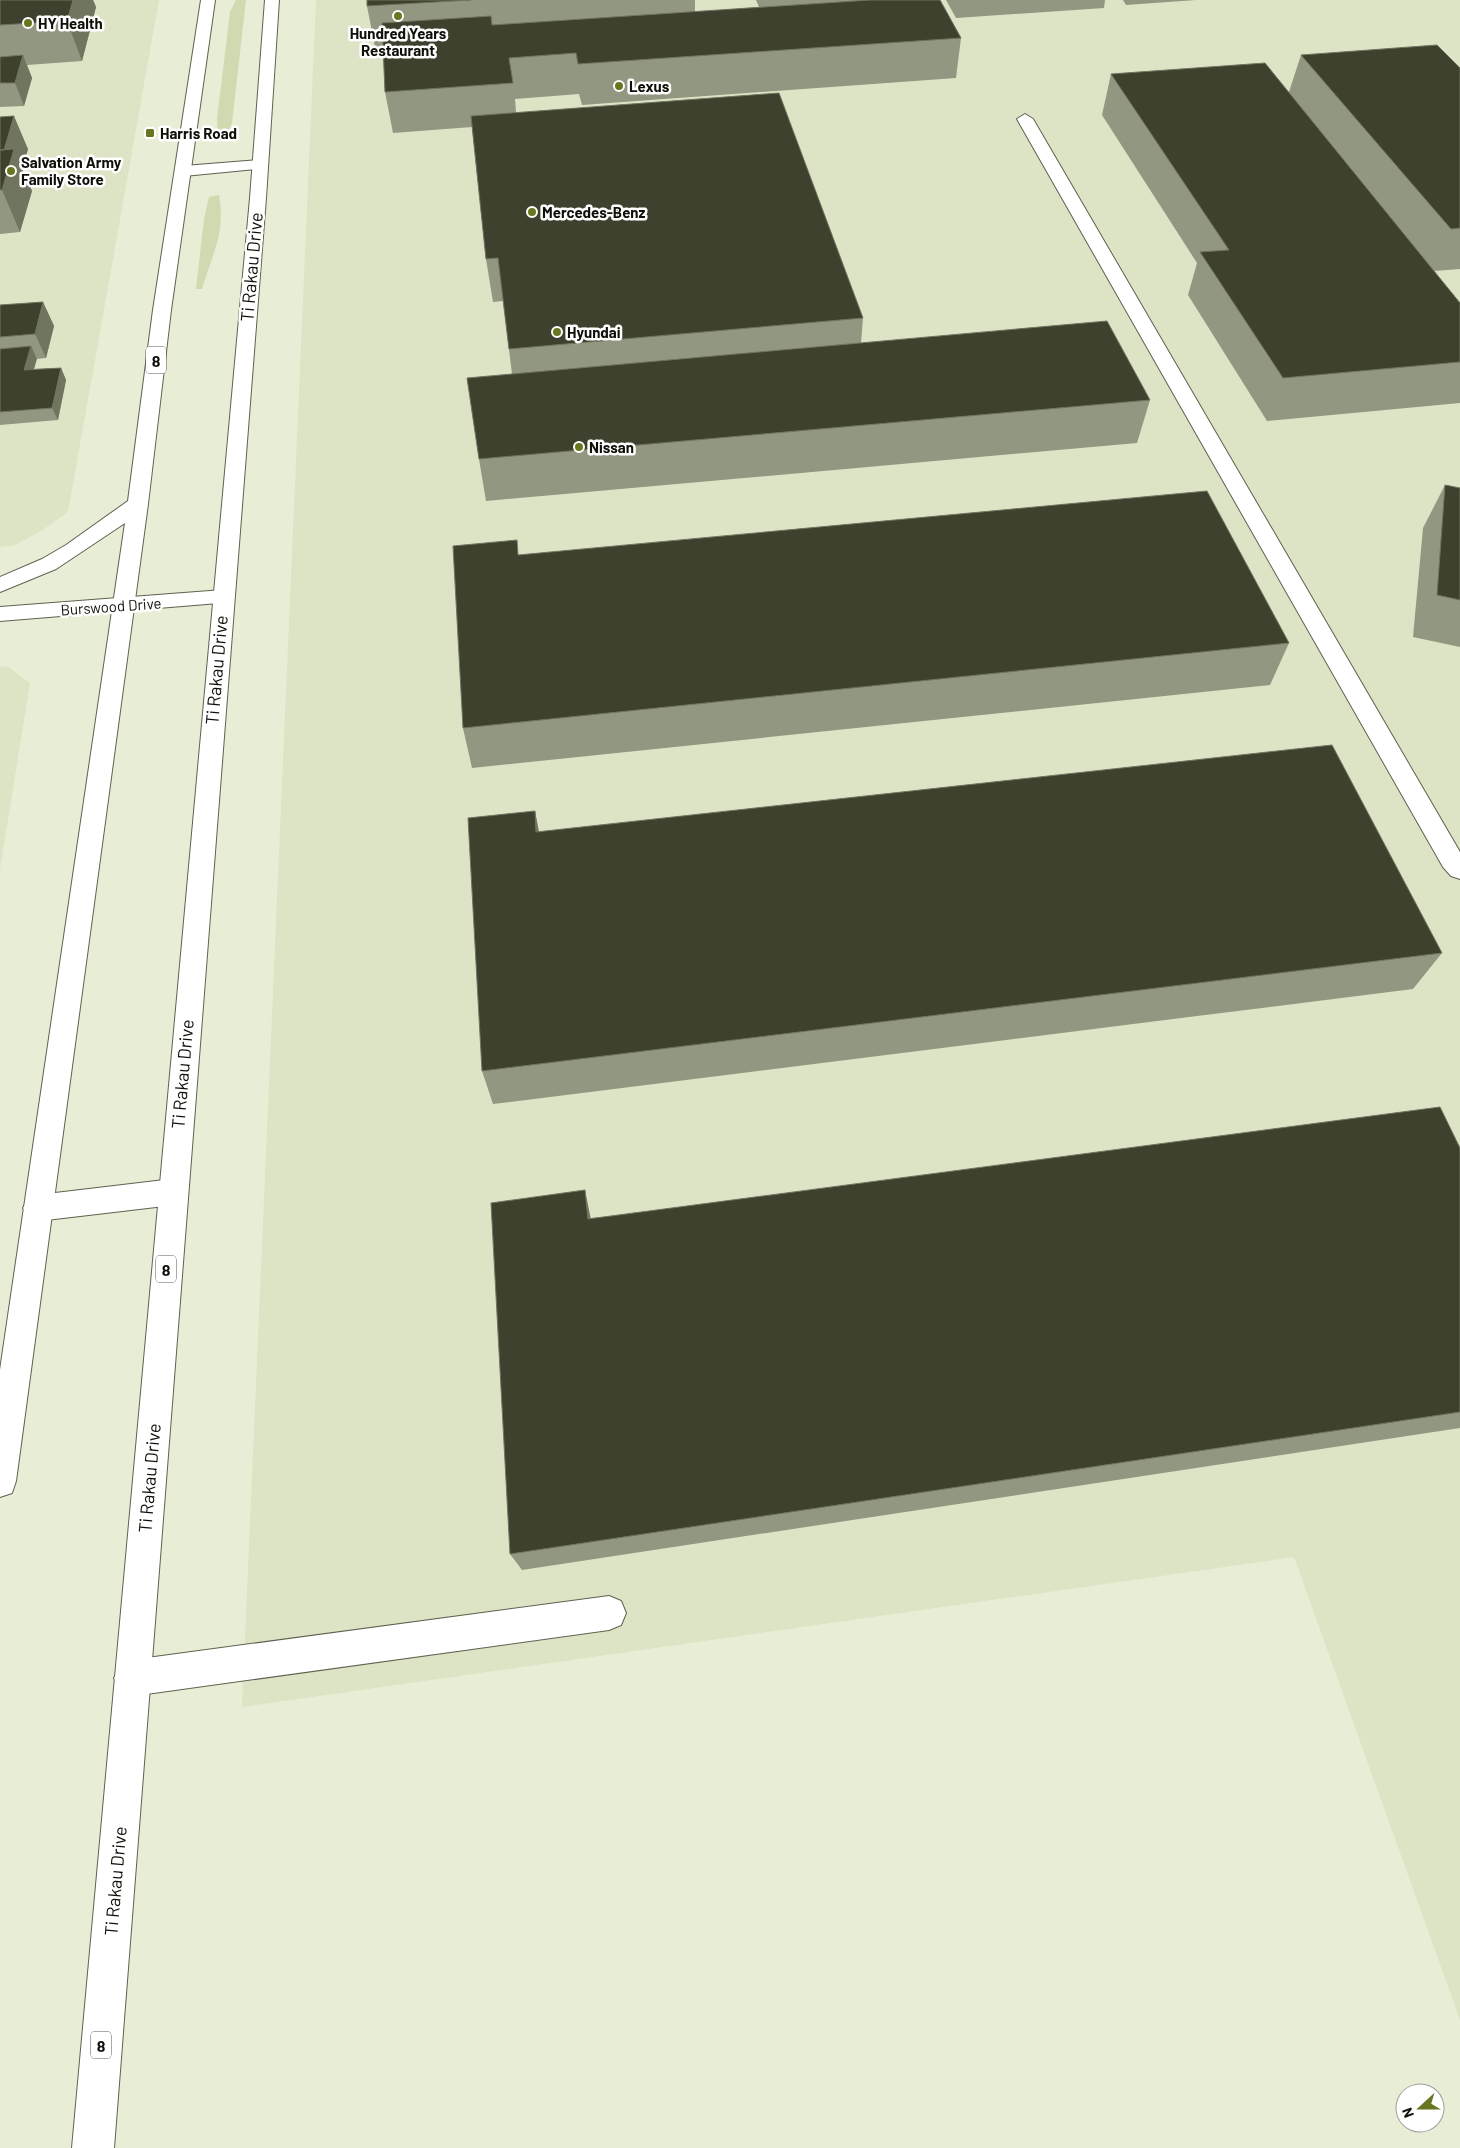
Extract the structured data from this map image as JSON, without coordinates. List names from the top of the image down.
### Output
{
  "streets": {
    "main road": ["Ti Rakau Drive", "8", "Burswood Drive"]
  },
  "crossings": [
    ["Ti Rakau Drive", "Burswood Drive"],
    ["8", "Burswood Drive"]
  ],
  "places": {
    "other": [
      "Hundred Years Restaurant",
      "HY Health",
      "Lexus",
      "Salvation Army Family Store",
      "Mercedes-Benz",
      "Hyundai",
      "Nissan"
    ],
    "transit": ["Harris Road"]
  },
  "north": "left"
}
